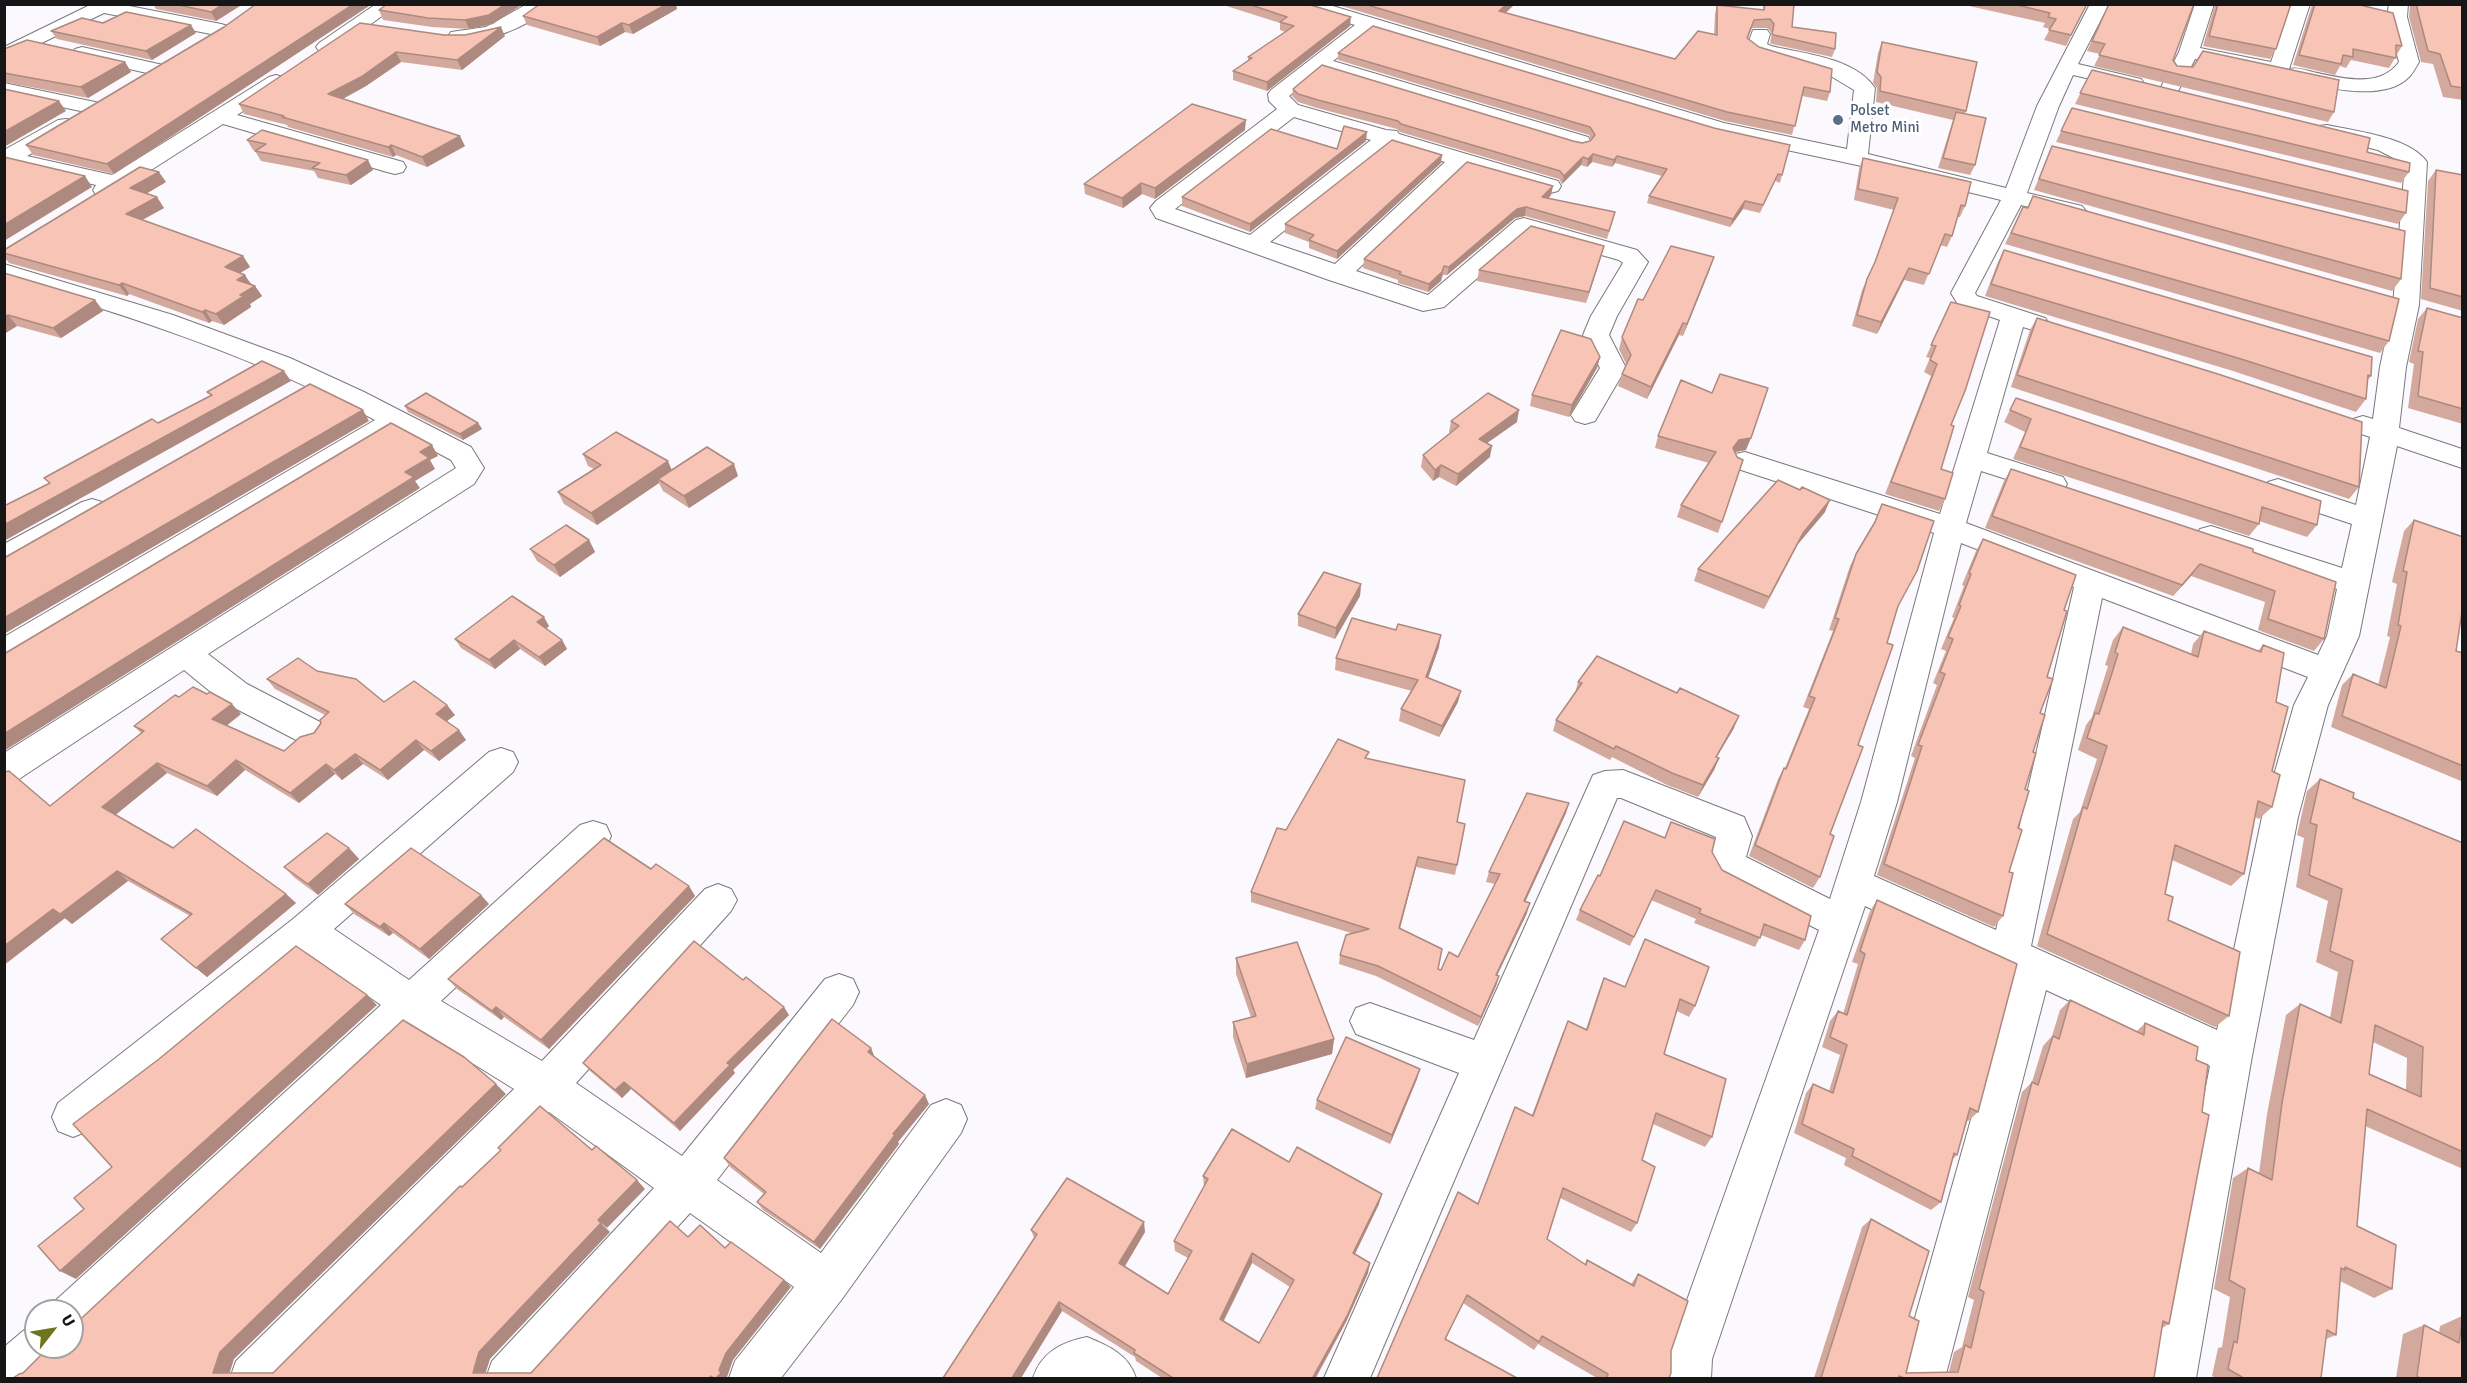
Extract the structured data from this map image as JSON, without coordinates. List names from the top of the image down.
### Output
{
  "places": ["Polset Metro Mini"],
  "north": "top right"
}
